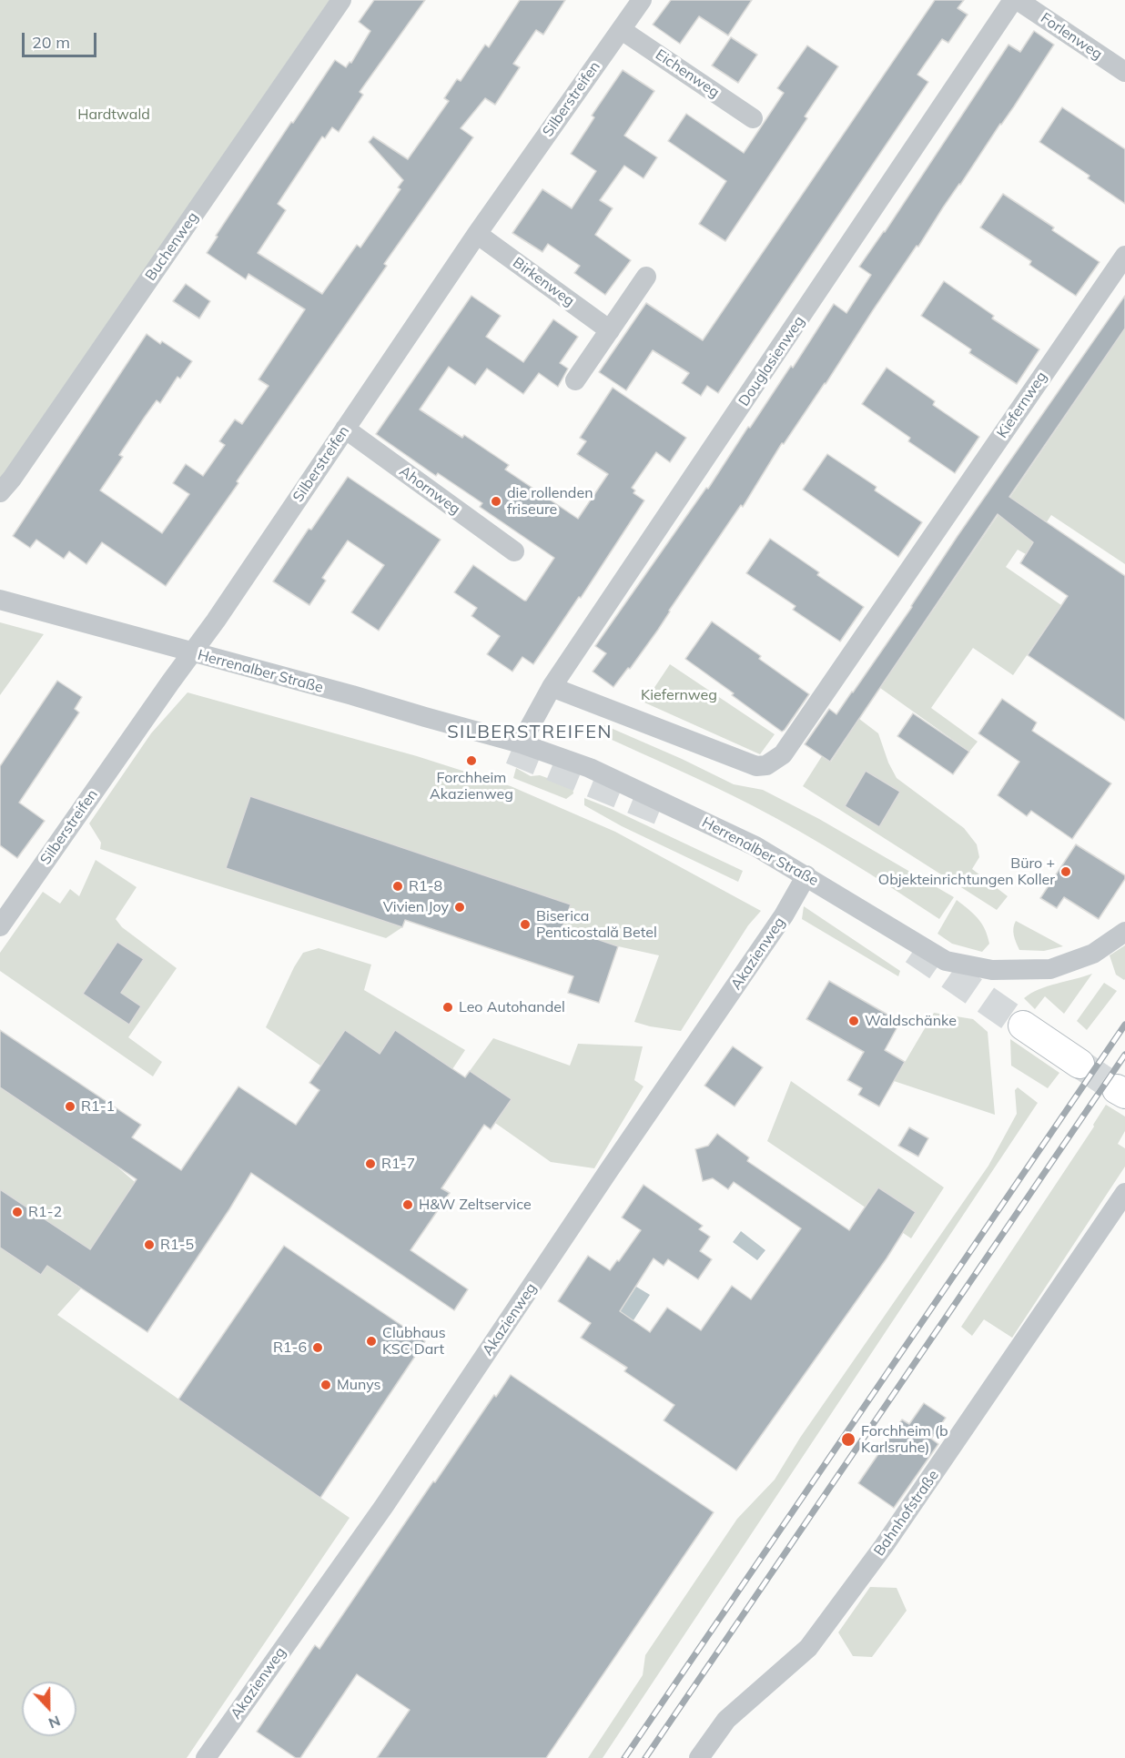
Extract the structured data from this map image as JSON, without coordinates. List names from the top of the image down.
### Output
{
  "streets": {
    "street": [
      "Forlenweg",
      "Eichenweg",
      "Silberstreifen",
      "Buchenweg",
      "Birkenweg",
      "Douglasienweg",
      "Kiefernweg",
      "Ahornweg",
      "Herrenalber Straße",
      "Akazienweg",
      "Bahnhofstraße"
    ]
  },
  "crossings": [
    ["Eichenweg", "Silberstreifen"],
    ["Silberstreifen", "Birkenweg"],
    ["Silberstreifen", "Ahornweg"],
    ["Silberstreifen", "Herrenalber Straße"],
    ["Douglasienweg", "Kiefernweg"],
    ["Douglasienweg", "Herrenalber Straße"],
    ["Herrenalber Straße", "Akazienweg"]
  ],
  "districts": ["SILBERSTREIFEN"],
  "parks": ["Hardtwald", "Kiefernweg"],
  "places": [
    "die rollenden friseure",
    "Forchheim Akazienweg",
    "Büro + Objekteinrichtungen Koller",
    "R1-8",
    "Vivien Joy",
    "Biserica Penticostală Betel",
    "Leo Autohandel",
    "Waldschänke",
    "R1-1",
    "R1-7",
    "H&W Zeltservice",
    "R1-2",
    "R1-5",
    "Clubhaus KSC Dart",
    "R1-6",
    "Munys",
    "Forchheim (b Karlsruhe)"
  ],
  "scale_bar": "20 m",
  "north": "bottom"
}
